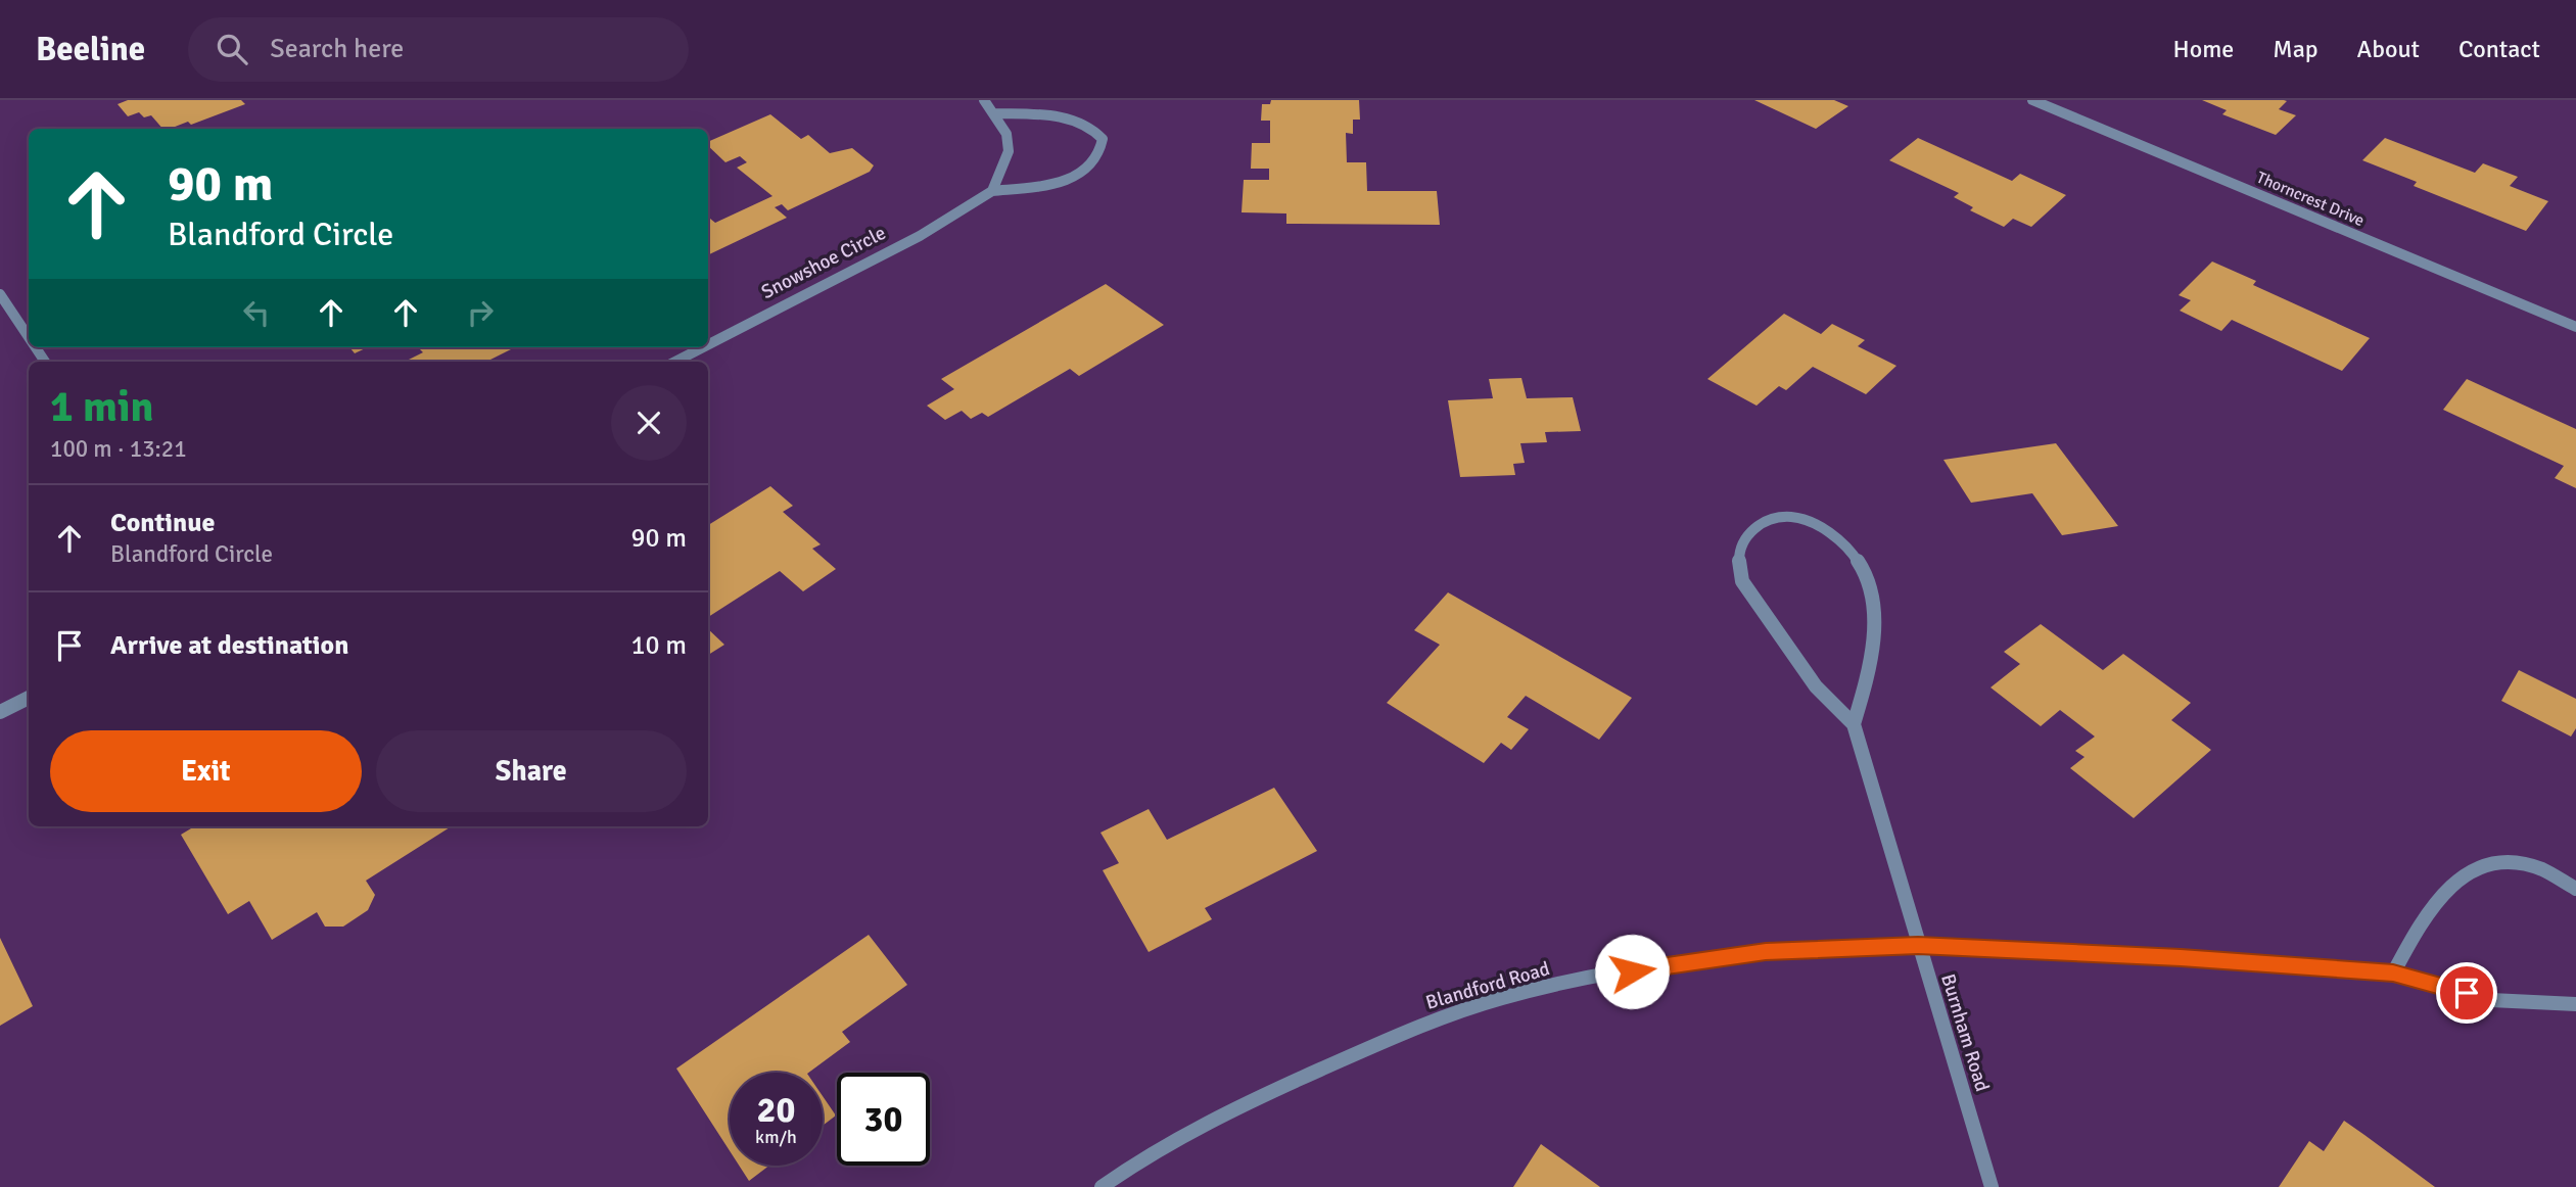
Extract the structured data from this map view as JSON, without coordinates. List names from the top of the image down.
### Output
{
  "streets": {
    "street": [
      "Thorncrest Drive",
      "Snowshoe Circle",
      "Blandford Road",
      "Burnham Road"
    ]
  },
  "crossings": [
    ["Blandford Road", "Burnham Road"]
  ],
  "page": {
    "header": "Beeline",
    "search": "Search here",
    "nav": [
      "Home",
      "Map",
      "About",
      "Contact"
    ],
    "turn": ["90 m", "Blandford Circle"],
    "heading": ["1 min", "100 m · 13:21"],
    "list": [
      {
        "name": "Continue",
        "note": "Blandford Circle",
        "value": "90 m"
      },
      {
        "name": "Arrive at destination",
        "value": "10 m"
      }
    ],
    "buttons": ["Exit", "Share"],
    "speed": "20 km/h",
    "limit": "30"
  }
}
